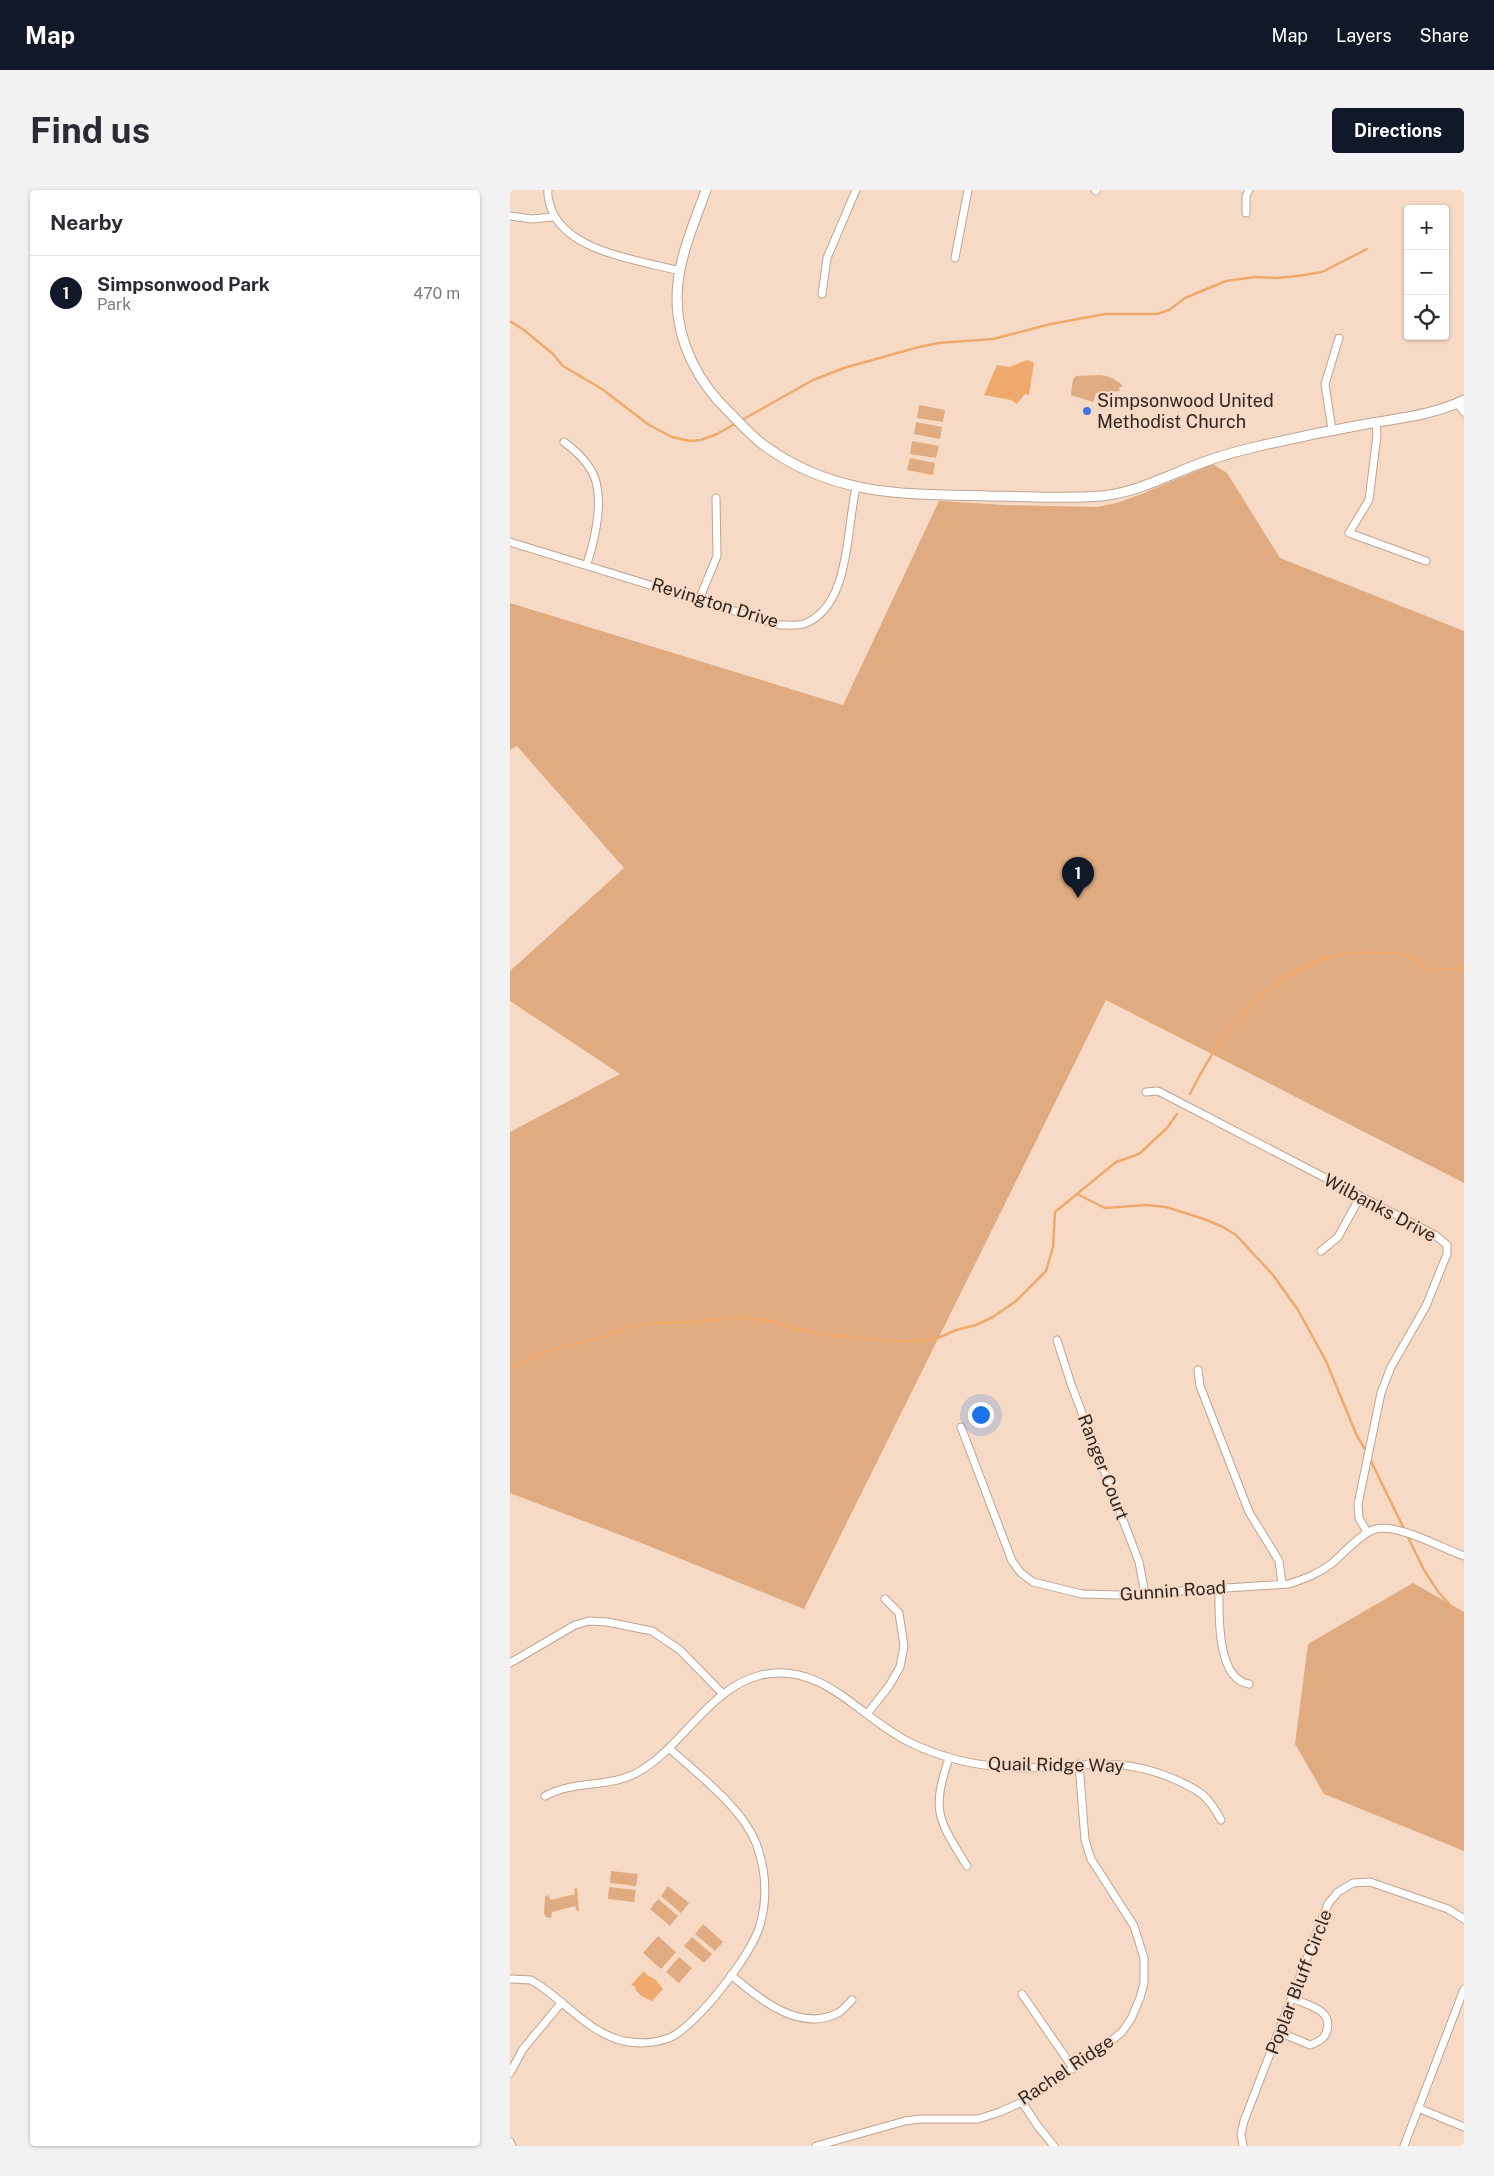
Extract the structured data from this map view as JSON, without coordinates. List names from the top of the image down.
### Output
{
  "streets": {
    "street": [
      "Revington Drive",
      "Wilbanks Drive",
      "Ranger Court",
      "Gunnin Road",
      "Quail Ridge Way",
      "Poplar Bluff Circle",
      "Rachel Ridge"
    ]
  },
  "crossings": [
    ["Wilbanks Drive", "Gunnin Road"],
    ["Ranger Court", "Gunnin Road"],
    ["Quail Ridge Way", "Rachel Ridge"]
  ],
  "places": ["Simpsonwood United Methodist Church"],
  "page": {
    "header": "Map",
    "nav": ["Map", "Layers", "Share"],
    "buttons": "Directions",
    "title": "Find us",
    "heading": "Nearby",
    "map_buttons": ["+", "−"],
    "list": [
      {
        "mark": "1",
        "name": "Simpsonwood Park",
        "note": "Park",
        "value": "470 m"
      }
    ],
    "pins": "1"
  }
}
